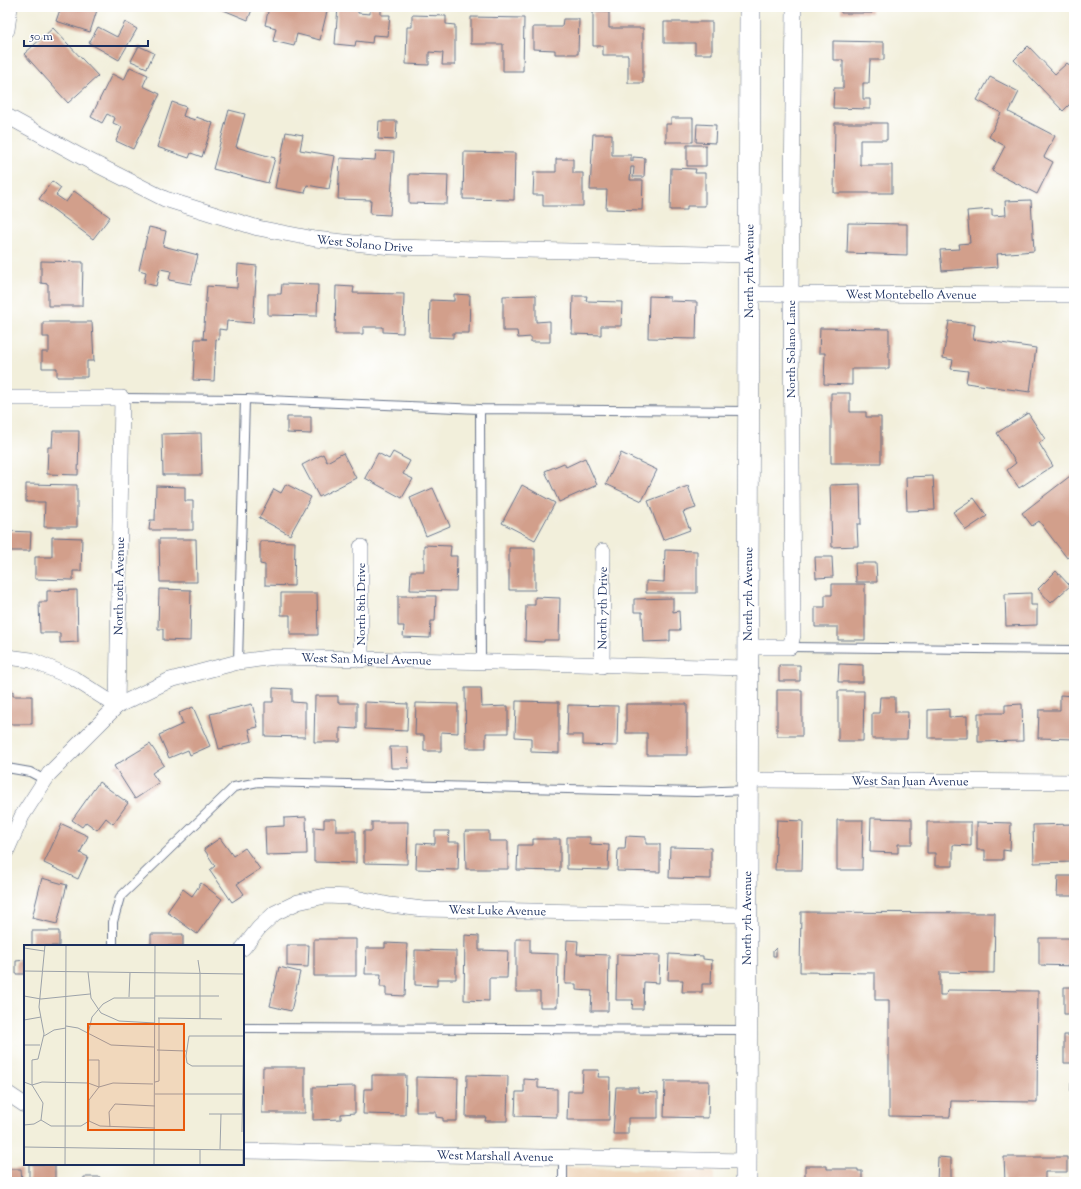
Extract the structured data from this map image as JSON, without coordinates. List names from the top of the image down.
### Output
{
  "streets": {
    "main road": ["North 7th Avenue"],
    "street": [
      "West Solano Drive",
      "West Montebello Avenue",
      "North Solano Lane",
      "North 10th Avenue",
      "North 8th Drive",
      "North 7th Drive",
      "West San Miguel Avenue",
      "West San Juan Avenue",
      "West Luke Avenue",
      "West Marshall Avenue"
    ]
  },
  "crossings": [
    ["West Solano Drive", "North 7th Avenue"],
    ["North 7th Avenue", "West Montebello Avenue"],
    ["North 7th Avenue", "West San Miguel Avenue"],
    ["North 7th Avenue", "West San Juan Avenue"],
    ["North 7th Avenue", "West Luke Avenue"],
    ["North 7th Avenue", "West Marshall Avenue"],
    ["West Montebello Avenue", "North Solano Lane"],
    ["North 10th Avenue", "West San Miguel Avenue"],
    ["North 8th Drive", "West San Miguel Avenue"],
    ["North 7th Drive", "West San Miguel Avenue"]
  ],
  "scale_bar": "50 m"
}
